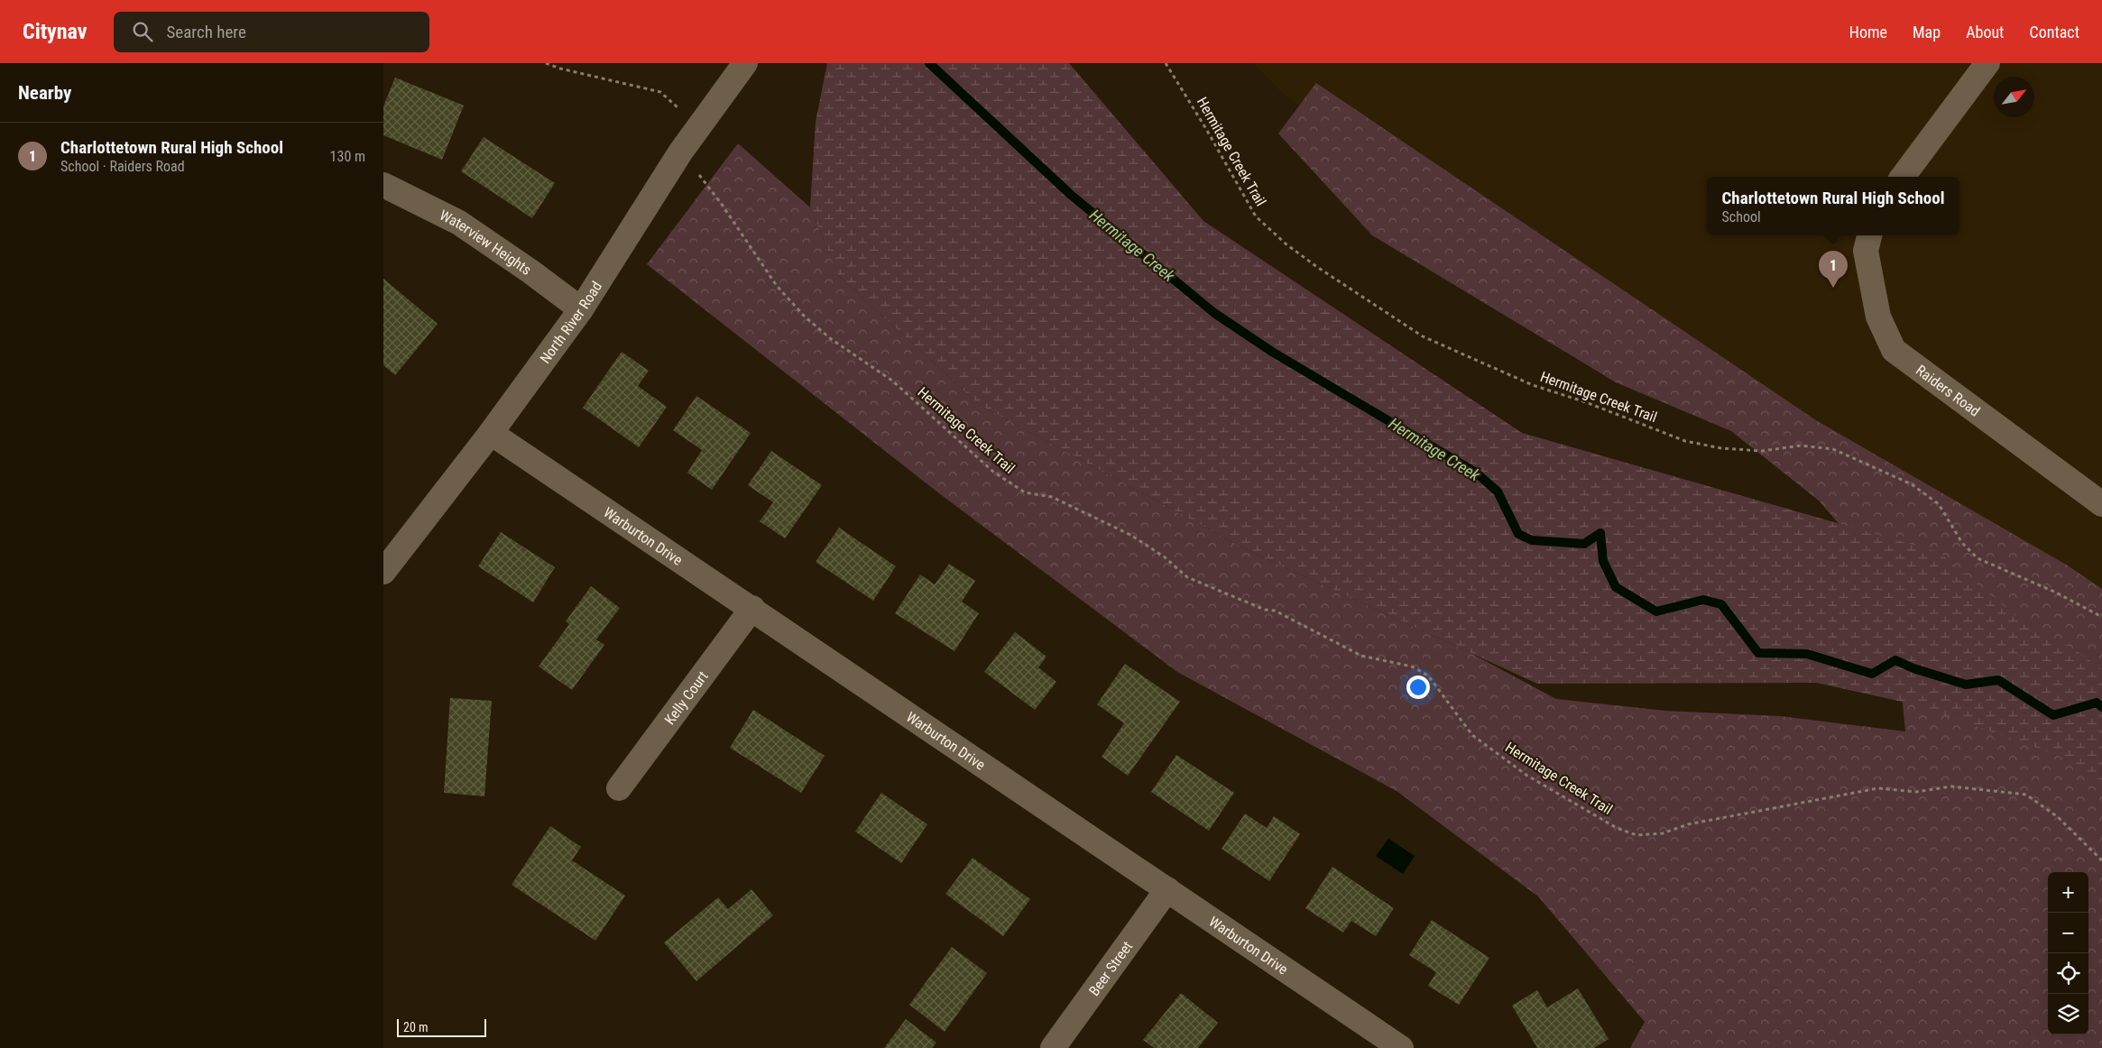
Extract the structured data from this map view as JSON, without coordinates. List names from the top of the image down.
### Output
{
  "streets": {
    "street": [
      "Waterview Heights",
      "North River Road",
      "Raiders Road",
      "Warburton Drive",
      "Kelly Court",
      "Beer Street"
    ],
    "path": ["Hermitage Creek Trail"]
  },
  "crossings": [
    ["Hermitage Creek Trail", "North River Road"],
    ["Waterview Heights", "North River Road"],
    ["North River Road", "Warburton Drive"],
    ["Warburton Drive", "Kelly Court"],
    ["Warburton Drive", "Beer Street"]
  ],
  "water": ["Hermitage Creek"],
  "scale_bar": "20 m",
  "north": "top right",
  "page": {
    "header": "Citynav",
    "search": "Search here",
    "nav": [
      "Home",
      "Map",
      "About",
      "Contact"
    ],
    "heading": "Nearby",
    "list": [
      {
        "mark": "1",
        "name": "Charlottetown Rural High School",
        "note": "School · Raiders Road",
        "value": "130 m"
      }
    ],
    "popup": ["Charlottetown Rural High School", "School"],
    "pins": "1",
    "map_buttons": ["+", "−"],
    "scale": "20 m"
  }
}
